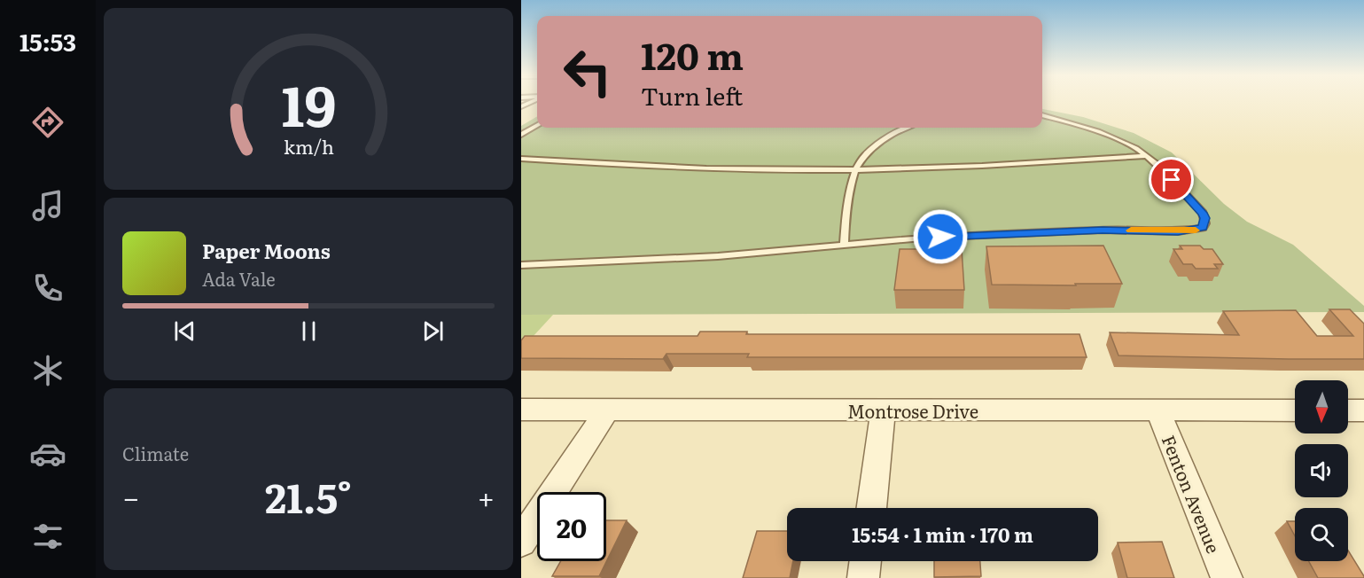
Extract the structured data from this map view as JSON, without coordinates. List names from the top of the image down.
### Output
{
  "streets": {
    "street": ["Montrose Drive", "Fenton Avenue"]
  },
  "crossings": [
    ["Montrose Drive", "Fenton Avenue"]
  ],
  "north": "bottom",
  "page": {
    "tabs": "15:53",
    "turn": ["120 m", "Turn left"],
    "song": ["Paper Moons", "Ada Vale"],
    "tile": "Climate",
    "heat": ["−", "21.5°", "+"],
    "limit": "20",
    "trip": "15:54 · 1 min · 170 m",
    "gauge": ["19", "km/h"]
  }
}
